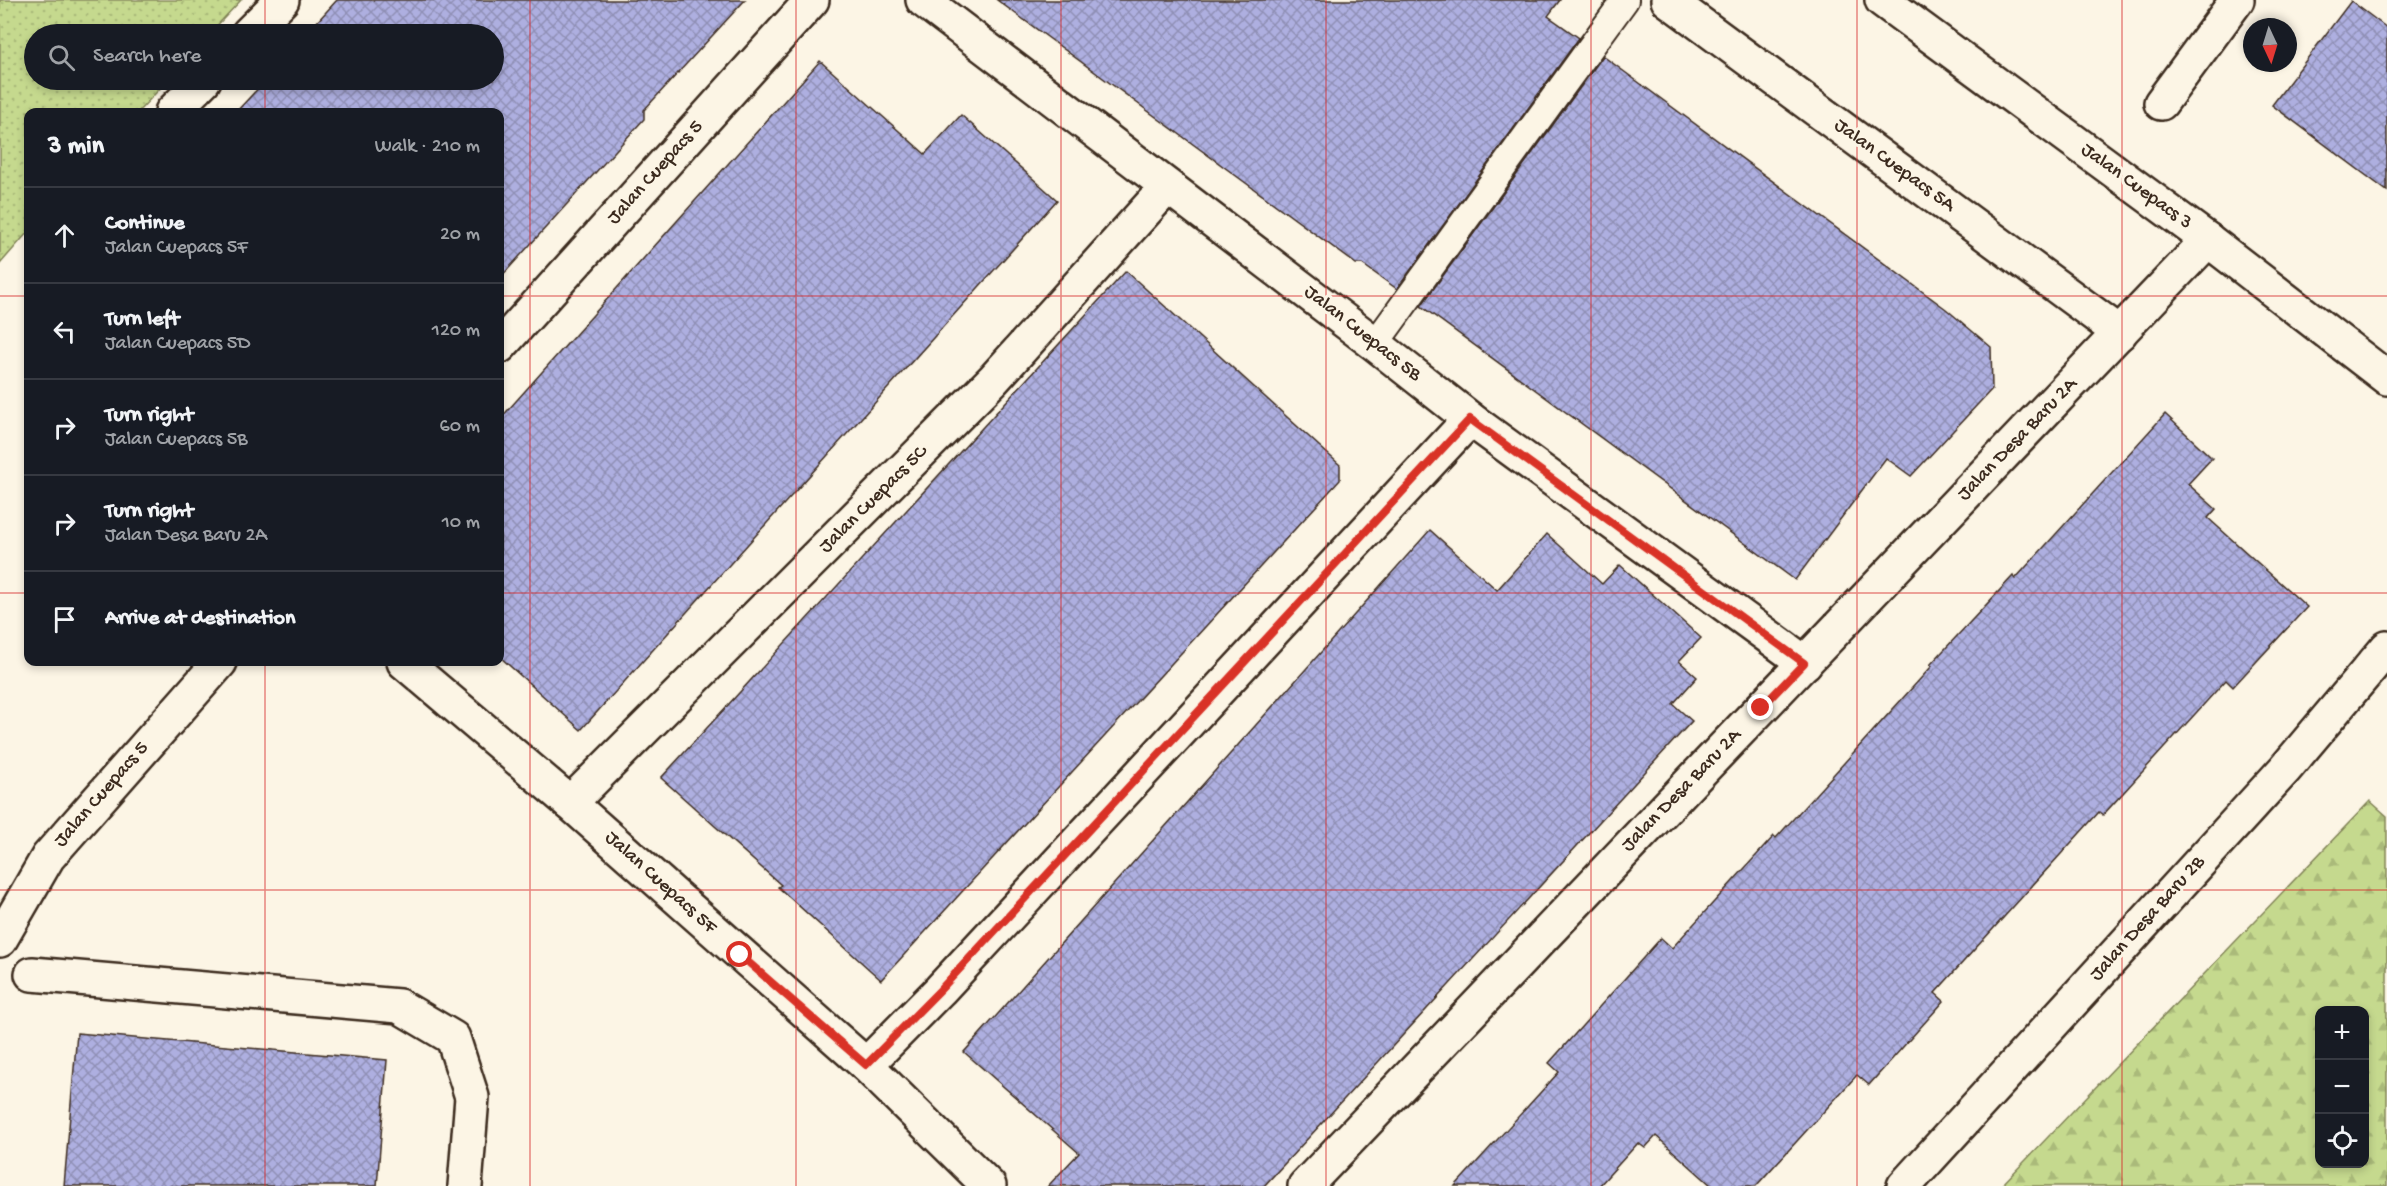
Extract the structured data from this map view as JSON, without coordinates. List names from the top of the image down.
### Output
{
  "streets": {
    "street": [
      "Jalan Cuepacs 5A",
      "Jalan Cuepacs 5",
      "Jalan Cuepacs 3",
      "Jalan Cuepacs 5B",
      "Jalan Desa Baru 2A",
      "Jalan Cuepacs 5C",
      "Jalan Cuepacs 5F",
      "Jalan Desa Baru 2B"
    ]
  },
  "crossings": [
    ["Jalan Cuepacs 5A", "Jalan Desa Baru 2A"],
    ["Jalan Cuepacs 3", "Jalan Desa Baru 2A"],
    ["Jalan Cuepacs 5B", "Jalan Desa Baru 2A"],
    ["Jalan Cuepacs 5B", "Jalan Cuepacs 5C"],
    ["Jalan Cuepacs 5C", "Jalan Cuepacs 5F"]
  ],
  "north": "bottom",
  "page": {
    "search": "Search here",
    "heading": ["3 min", "Walk · 210 m"],
    "list": [
      ["Continue", "Jalan Cuepacs 5F", "20 m"],
      ["Turn left", "Jalan Cuepacs 5D", "120 m"],
      ["Turn right", "Jalan Cuepacs 5B", "60 m"],
      ["Turn right", "Jalan Desa Baru 2A", "10 m"],
      "Arrive at destination"
    ],
    "map_buttons": ["+", "−"]
  }
}
